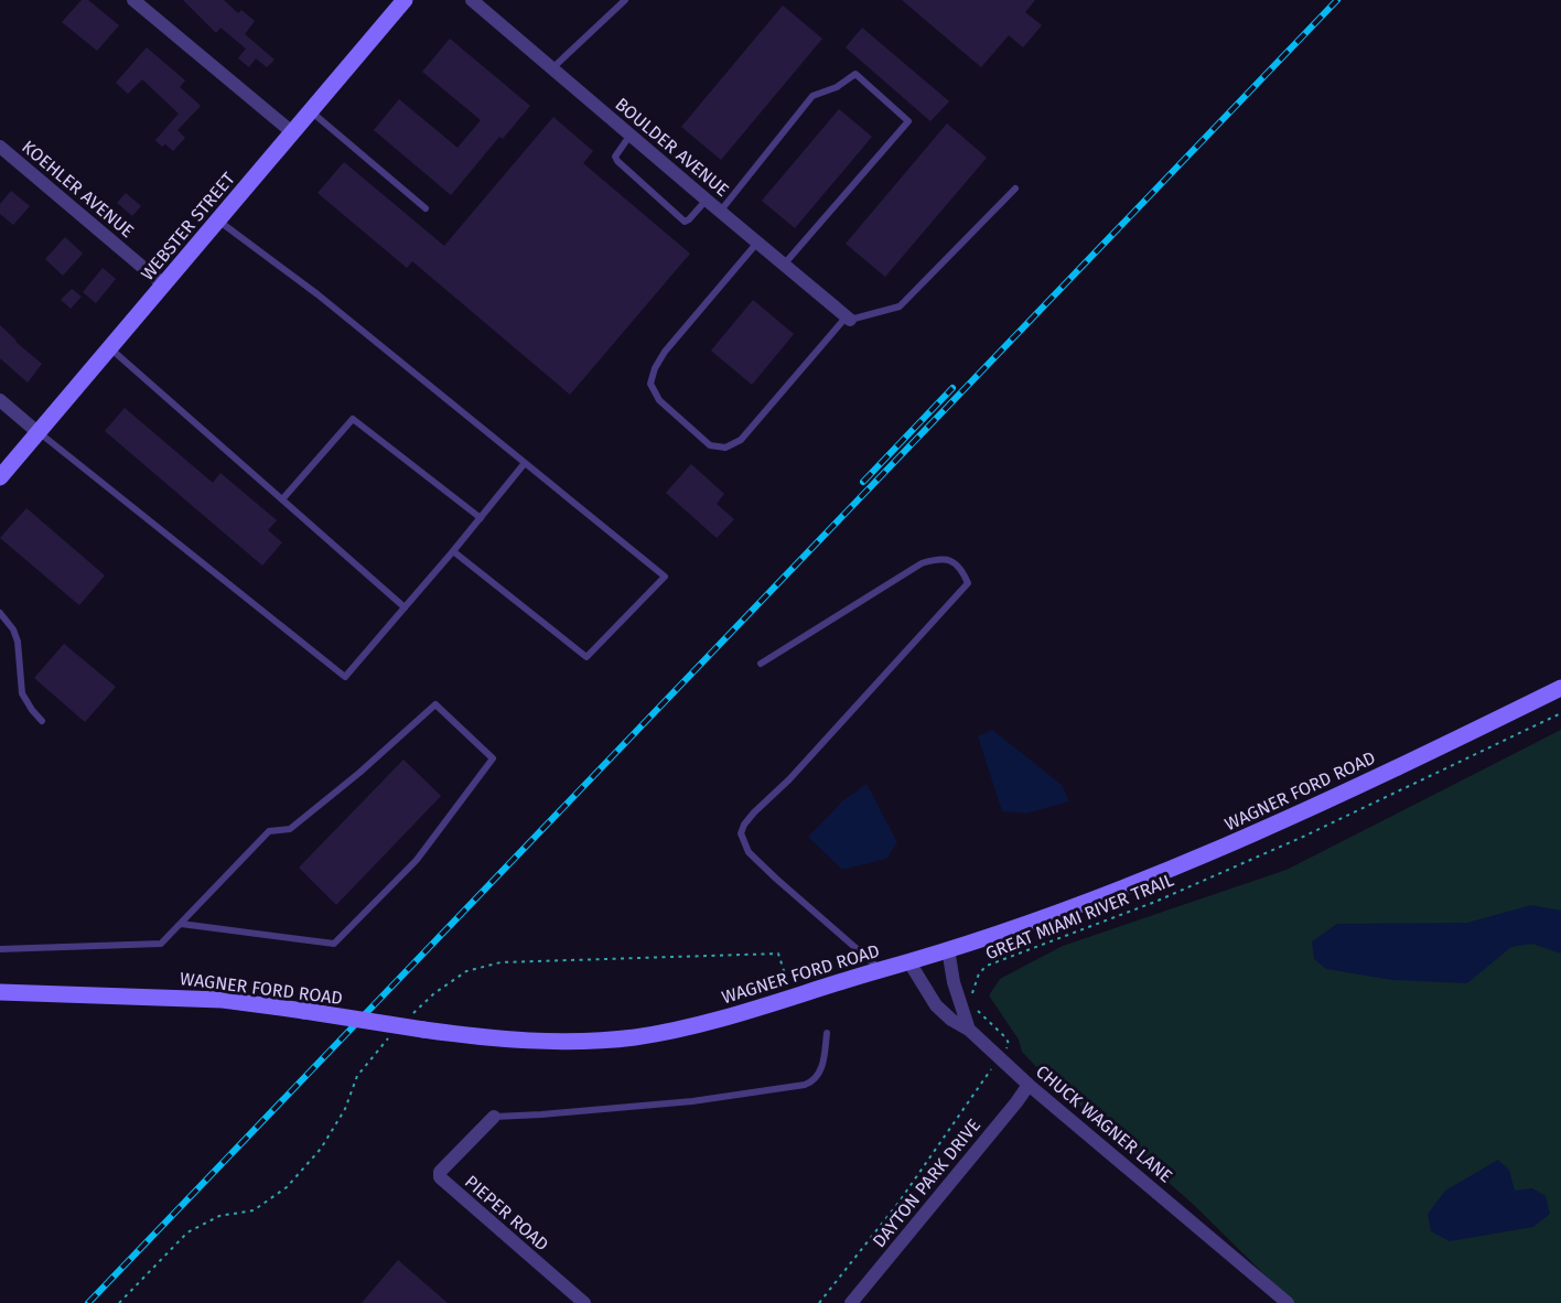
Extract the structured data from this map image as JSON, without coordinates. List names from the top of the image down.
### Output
{
  "streets": {
    "main road": ["WEBSTER STREET", "WAGNER FORD ROAD"],
    "street": [
      "BOULDER AVENUE",
      "KOEHLER AVENUE",
      "CHUCK WAGNER LANE",
      "DAYTON PARK DRIVE",
      "PIEPER ROAD"
    ],
    "path": ["GREAT MIAMI RIVER TRAIL"]
  },
  "crossings": [
    ["KOEHLER AVENUE", "WEBSTER STREET"],
    ["WAGNER FORD ROAD", "CHUCK WAGNER LANE"],
    ["CHUCK WAGNER LANE", "DAYTON PARK DRIVE"]
  ]
}
